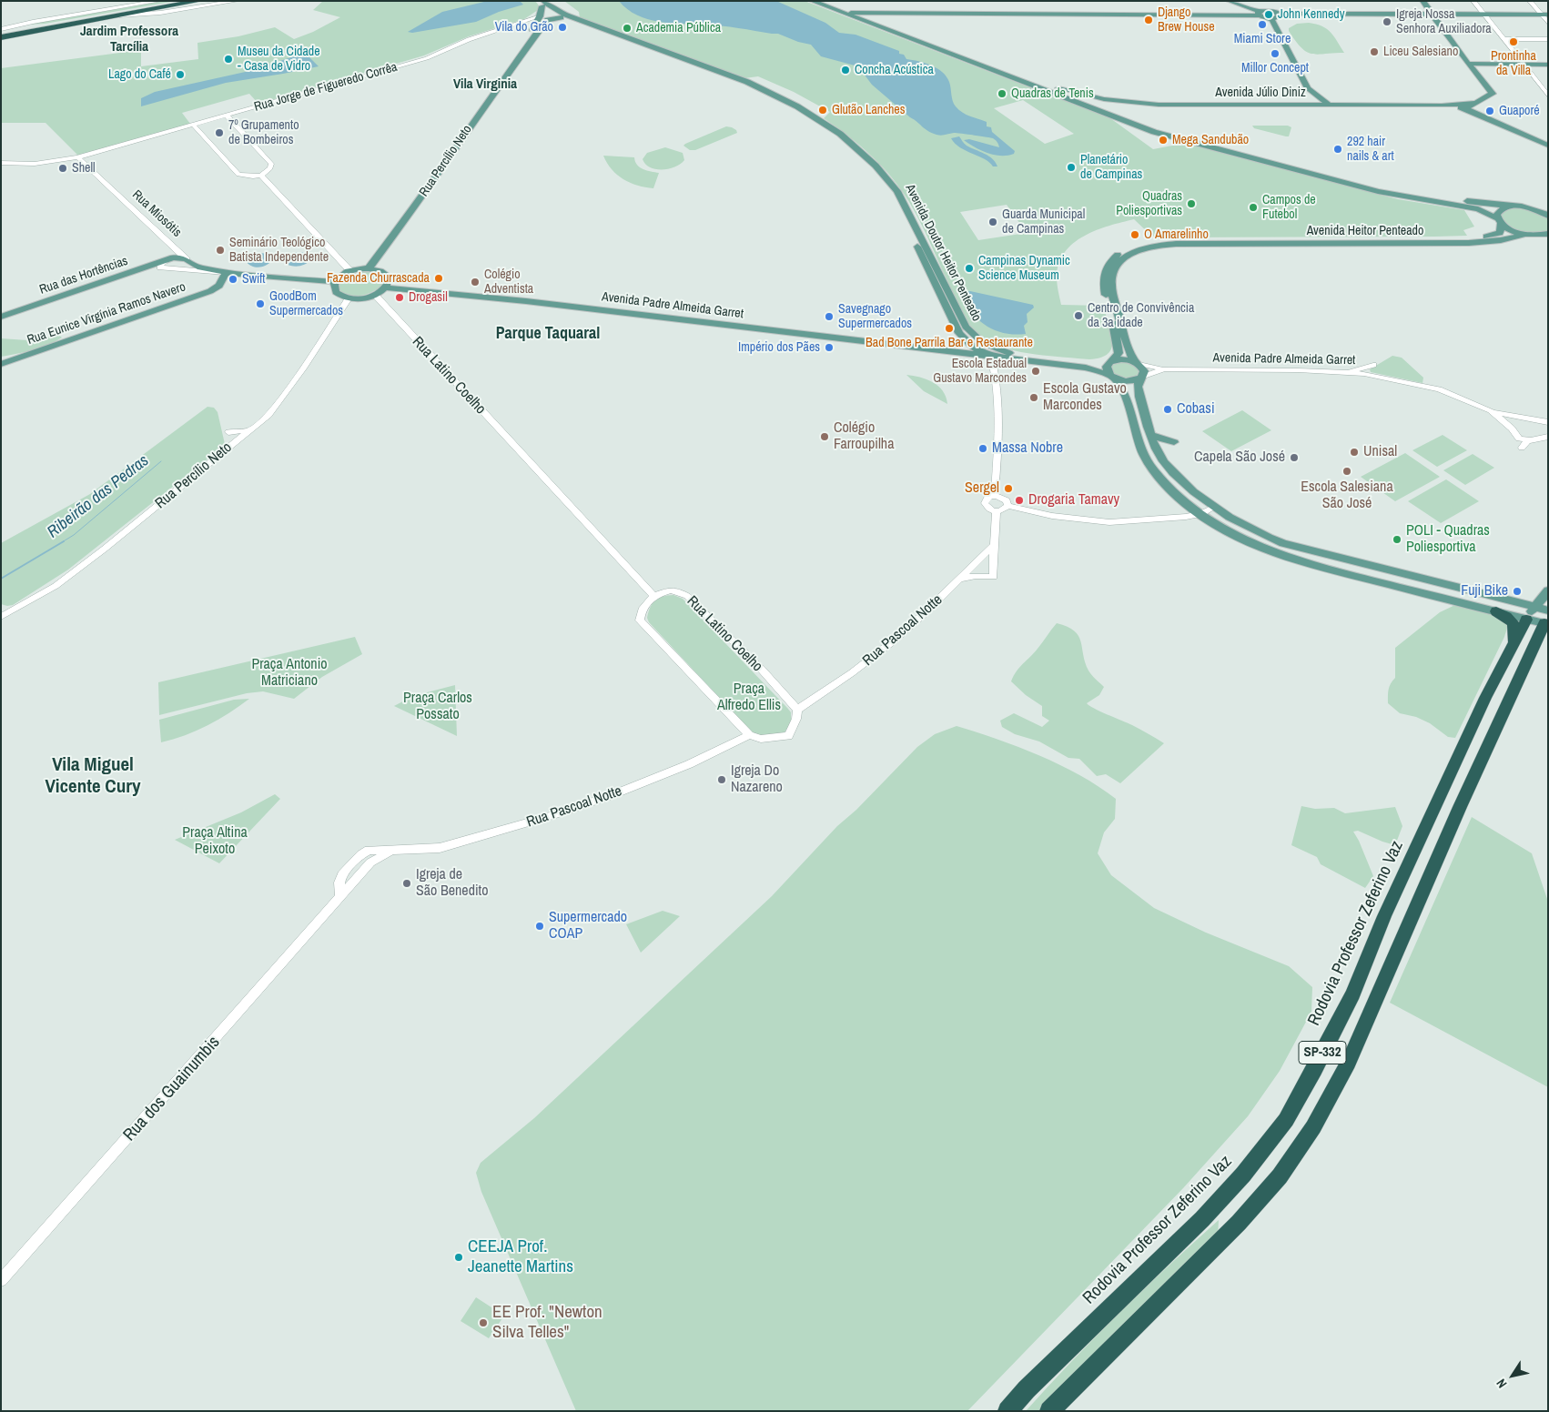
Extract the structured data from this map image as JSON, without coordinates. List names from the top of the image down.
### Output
{
  "streets": {
    "highway": ["Rodovia Professor Zeferino Vaz", "SP-332"],
    "main road": [
      "Avenida Júlio Diniz",
      "Rua Percílio Neto",
      "Avenida Heitor Penteado",
      "Avenida Doutor Heitor Penteado",
      "Rua das Hortências",
      "Avenida Padre Almeida Garret",
      "Rua Eunice Virgínia Ramos Navero"
    ],
    "street": [
      "Rua Jorge de Figueredo Corrêa",
      "Rua Miosótis",
      "Rua Latino Coelho",
      "Rua Pascoal Notte",
      "Rua dos Guainumbis"
    ]
  },
  "crossings": [
    ["Rua Jorge de Figueredo Corrêa", "Rua Percílio Neto"],
    ["Rua Jorge de Figueredo Corrêa", "Rua Miosótis"],
    ["Rua Percílio Neto", "Avenida Doutor Heitor Penteado"],
    ["Rua Miosótis", "Rua das Hortências"],
    ["Rua Latino Coelho", "Rua Pascoal Notte"],
    ["Rua Pascoal Notte", "Rua dos Guainumbis"]
  ],
  "districts": [
    "Jardim Professora Tarcília",
    "Vila Virginia",
    "Parque Taquaral",
    "Vila Miguel Vicente Cury"
  ],
  "water": ["Ribeirão das Pedras"],
  "parks": [
    "Praça Antonio Matriciano",
    "Praça Alfredo Ellis",
    "Praça Carlos Possato",
    "Praça Altina Peixoto"
  ],
  "places": [
    "John Kennedy",
    "Django Brew House",
    "Igreja Nossa Senhora Auxiliadora",
    "Miami Store",
    "Vila do Grão",
    "Academia Pública",
    "Prontinha da Villa",
    "Liceu Salesiano",
    "Millor Concept",
    "Museu da Cidade - Casa de Vidro",
    "Concha Acústica",
    "Lago do Café",
    "Quadras de Tenis",
    "Glutão Lanches",
    "Guaporé",
    "7º Grupamento de Bombeiros",
    "Mega Sandubão",
    "292 hair nails & art",
    "Planetário de Campinas",
    "Shell",
    "Quadras Poliesportivas",
    "Campos de Futebol",
    "Guarda Municipal de Campinas",
    "O Amarelinho",
    "Seminário Teológico Batista Independente",
    "Campinas Dynamic Science Museum",
    "Fazenda Churrascada",
    "Swift",
    "Colégio Adventista",
    "Drogasil",
    "GoodBom Supermercados",
    "Centro de Convivência da 3a idade",
    "Savegnago Supermercados",
    "Bad Bone Parrila Bar e Restaurante",
    "Império dos Pães",
    "Escola Estadual Gustavo Marcondes",
    "Escola Gustavo Marcondes",
    "Cobasi",
    "Colégio Farroupilha",
    "Massa Nobre",
    "Unisal",
    "Capela São José",
    "Escola Salesiana São José",
    "Sergel",
    "Drogaria Tamavy",
    "POLI - Quadras Poliesportiva",
    "Fuji Bike",
    "Igreja Do Nazareno",
    "Igreja de São Benedito",
    "Supermercado COAP",
    "CEEJA Prof. Jeanette Martins",
    "EE Prof. \"Newton Silva Telles\""
  ],
  "north": "bottom left"
}
